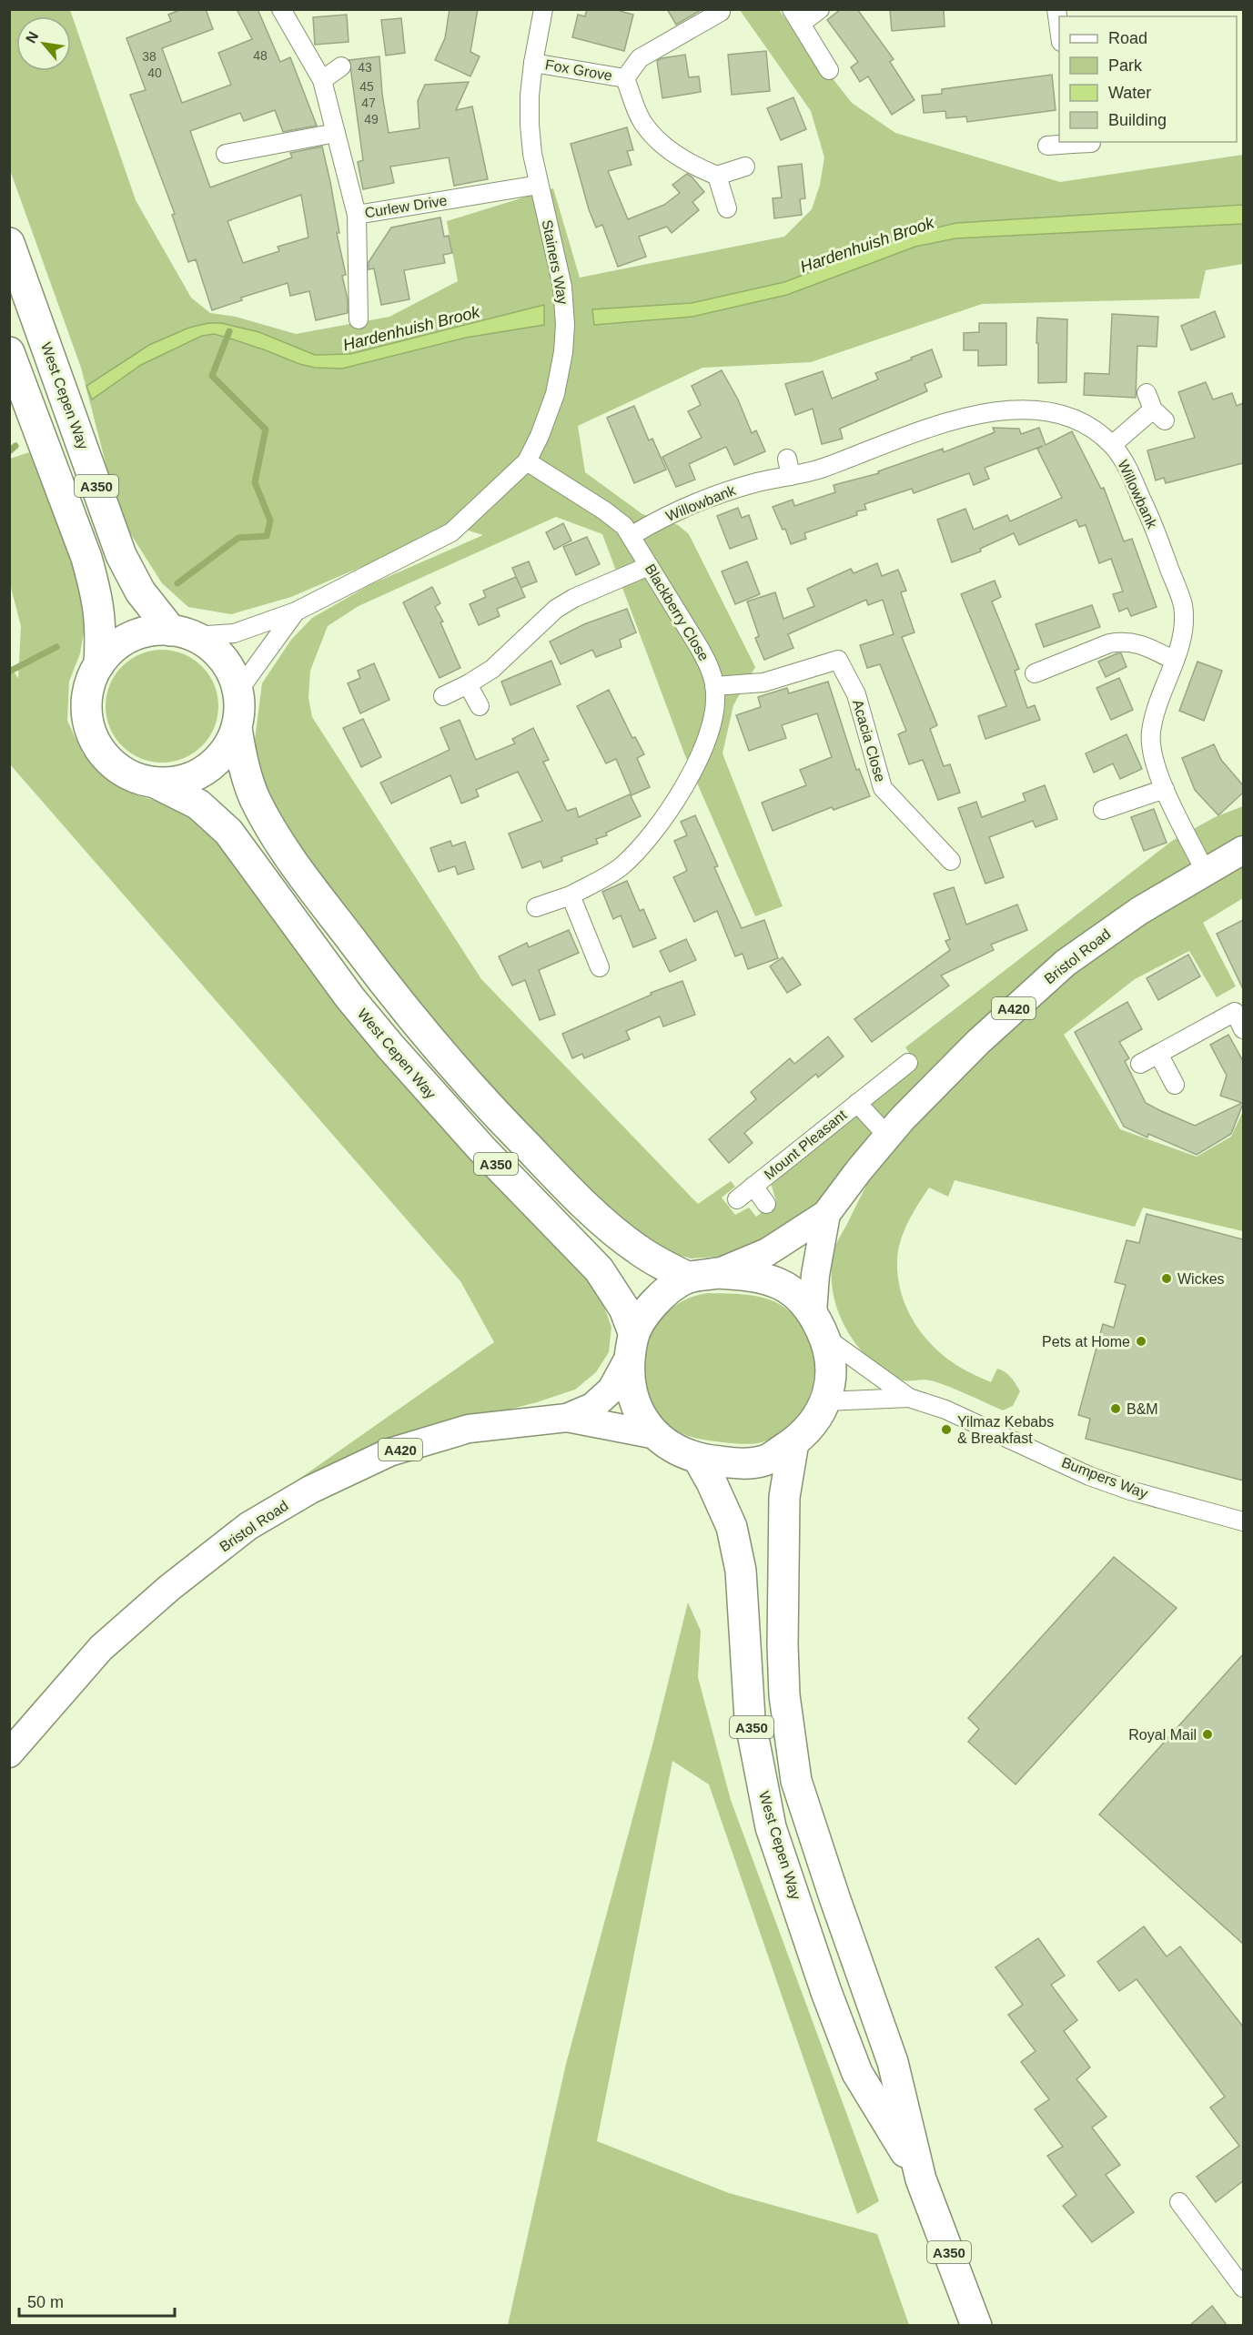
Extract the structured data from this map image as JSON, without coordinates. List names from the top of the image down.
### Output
{
  "streets": {
    "highway": ["West Cepen Way", "A350"],
    "main road": ["Bristol Road", "A420"],
    "street": [
      "Fox Grove",
      "Curlew Drive",
      "Stainers Way",
      "Willowbank",
      "Blackberry Close",
      "Acacia Close",
      "Mount Pleasant",
      "Bumpers Way"
    ]
  },
  "crossings": [
    ["Fox Grove", "Stainers Way"],
    ["Curlew Drive", "Stainers Way"],
    ["Stainers Way", "West Cepen Way"],
    ["Stainers Way", "A350"],
    ["Stainers Way", "Blackberry Close"],
    ["West Cepen Way", "A350"],
    ["West Cepen Way", "Bristol Road"],
    ["A350", "Bristol Road"],
    ["A350", "Bumpers Way"],
    ["Willowbank", "Blackberry Close"],
    ["Willowbank", "Bristol Road"],
    ["Blackberry Close", "Acacia Close"],
    ["Bristol Road", "Mount Pleasant"],
    ["Bristol Road", "Bumpers Way"]
  ],
  "water": ["Hardenhuish Brook"],
  "places": [
    "Wickes",
    "Pets at Home",
    "B&M",
    "Yilmaz Kebabs & Breakfast",
    "Royal Mail"
  ],
  "house_numbers": [
    "48",
    "38",
    "43",
    "40",
    "45",
    "47",
    "49"
  ],
  "legend": [
    "Road",
    "Park",
    "Water",
    "Building"
  ],
  "scale_bar": "50 m",
  "north": "top left"
}
